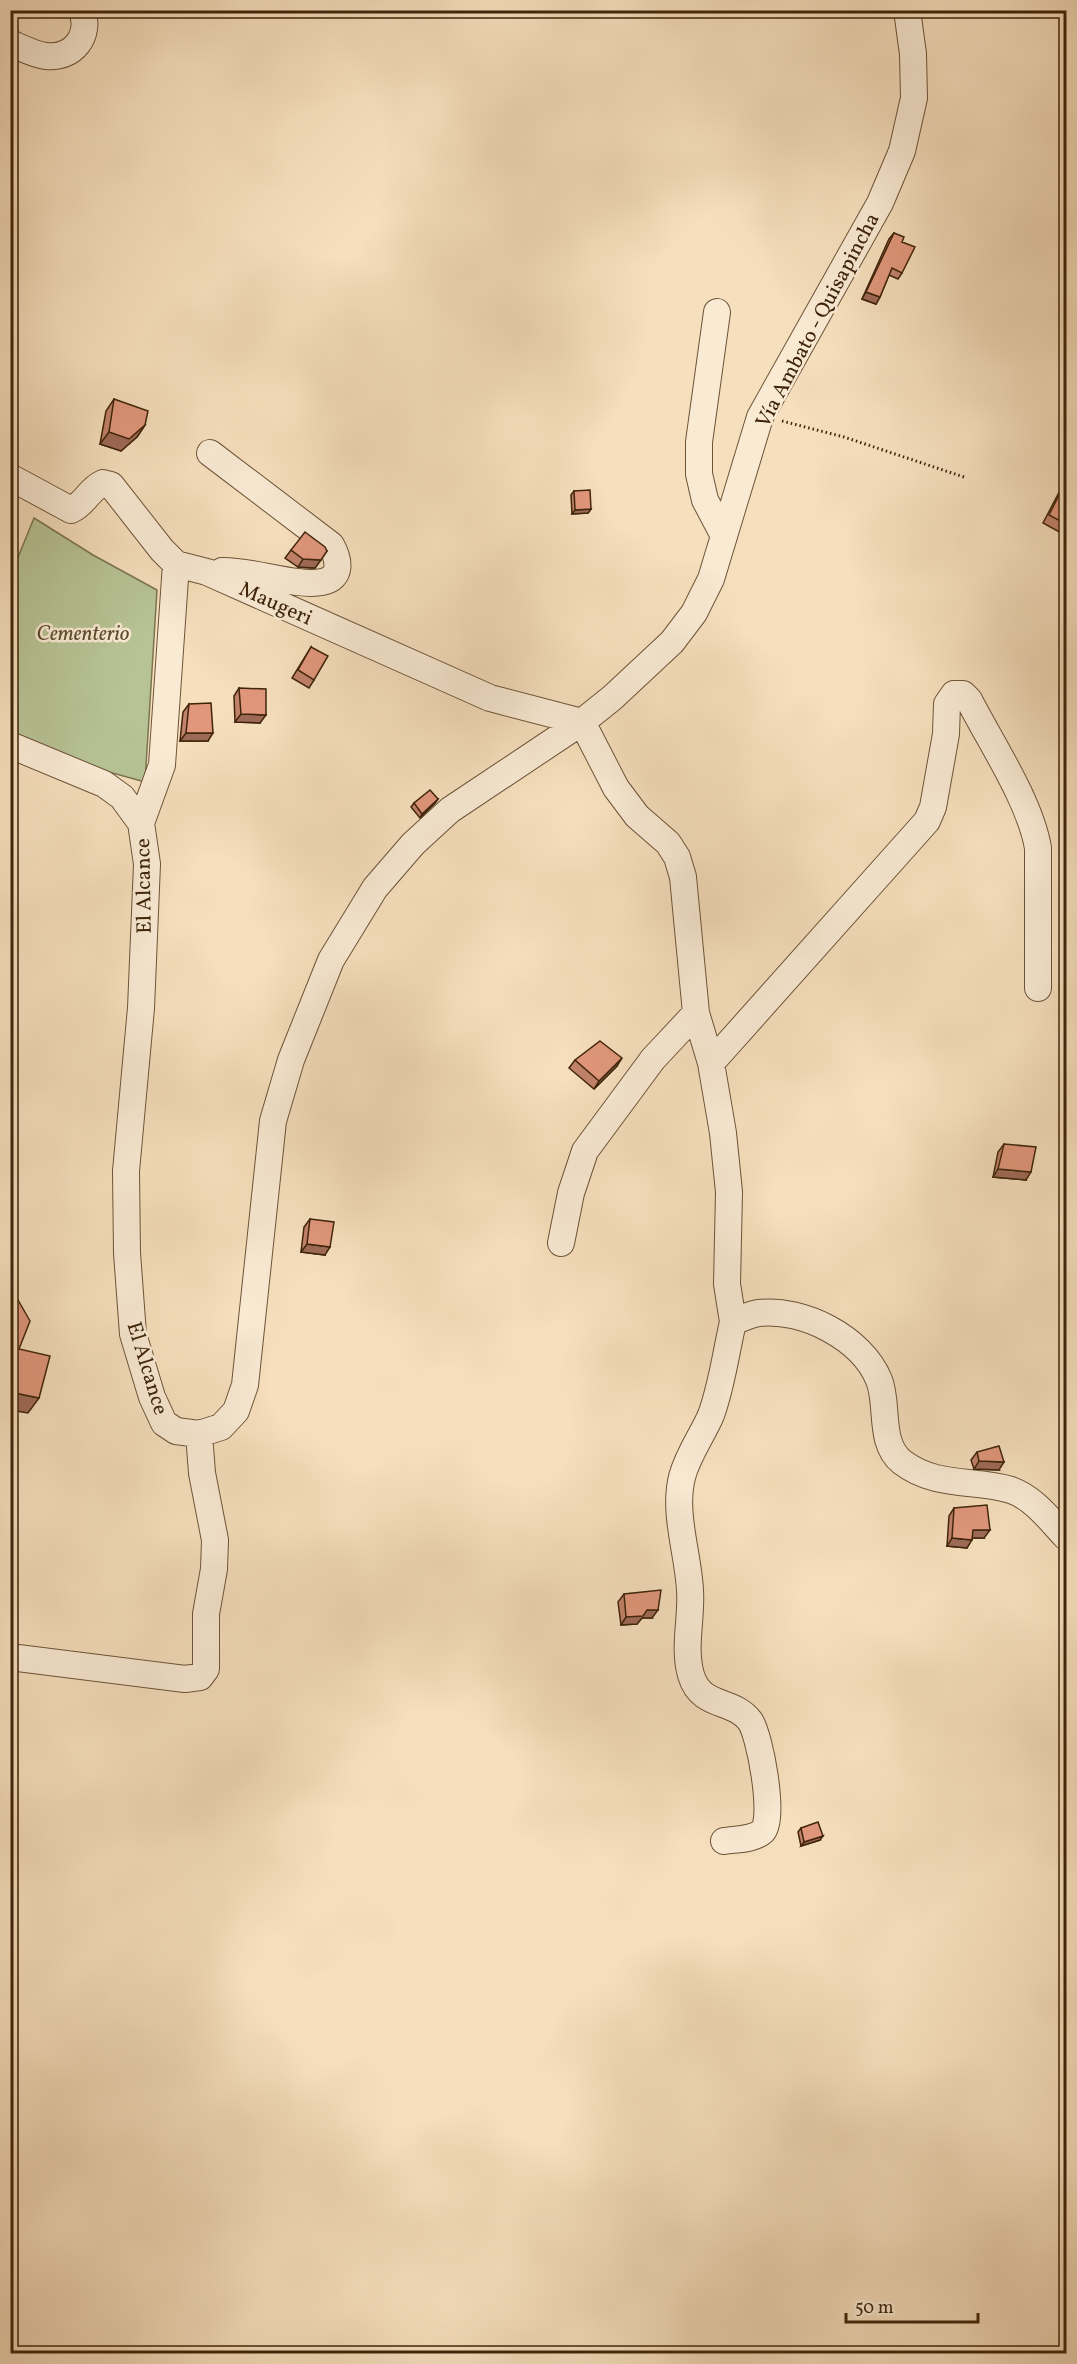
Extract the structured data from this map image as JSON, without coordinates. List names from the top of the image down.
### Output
{
  "streets": {
    "street": ["Vía Ambato - Quisapincha", "Maugeri", "El Alcance"]
  },
  "crossings": [
    ["Vía Ambato - Quisapincha", "Maugeri"],
    ["Maugeri", "El Alcance"]
  ],
  "parks": ["Cementerio"],
  "scale_bar": "50 m"
}
